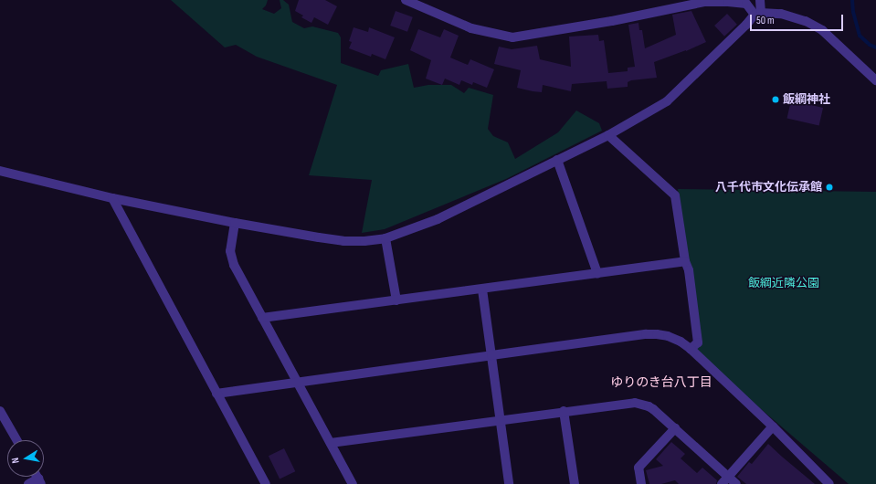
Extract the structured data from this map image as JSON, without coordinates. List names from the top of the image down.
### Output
{
  "districts": ["ゆりのき台八丁目"],
  "parks": ["飯綱近隣公園"],
  "places": ["飯綱神社", "八千代市文化伝承館"],
  "scale_bar": "50 m",
  "north": "left"
}
